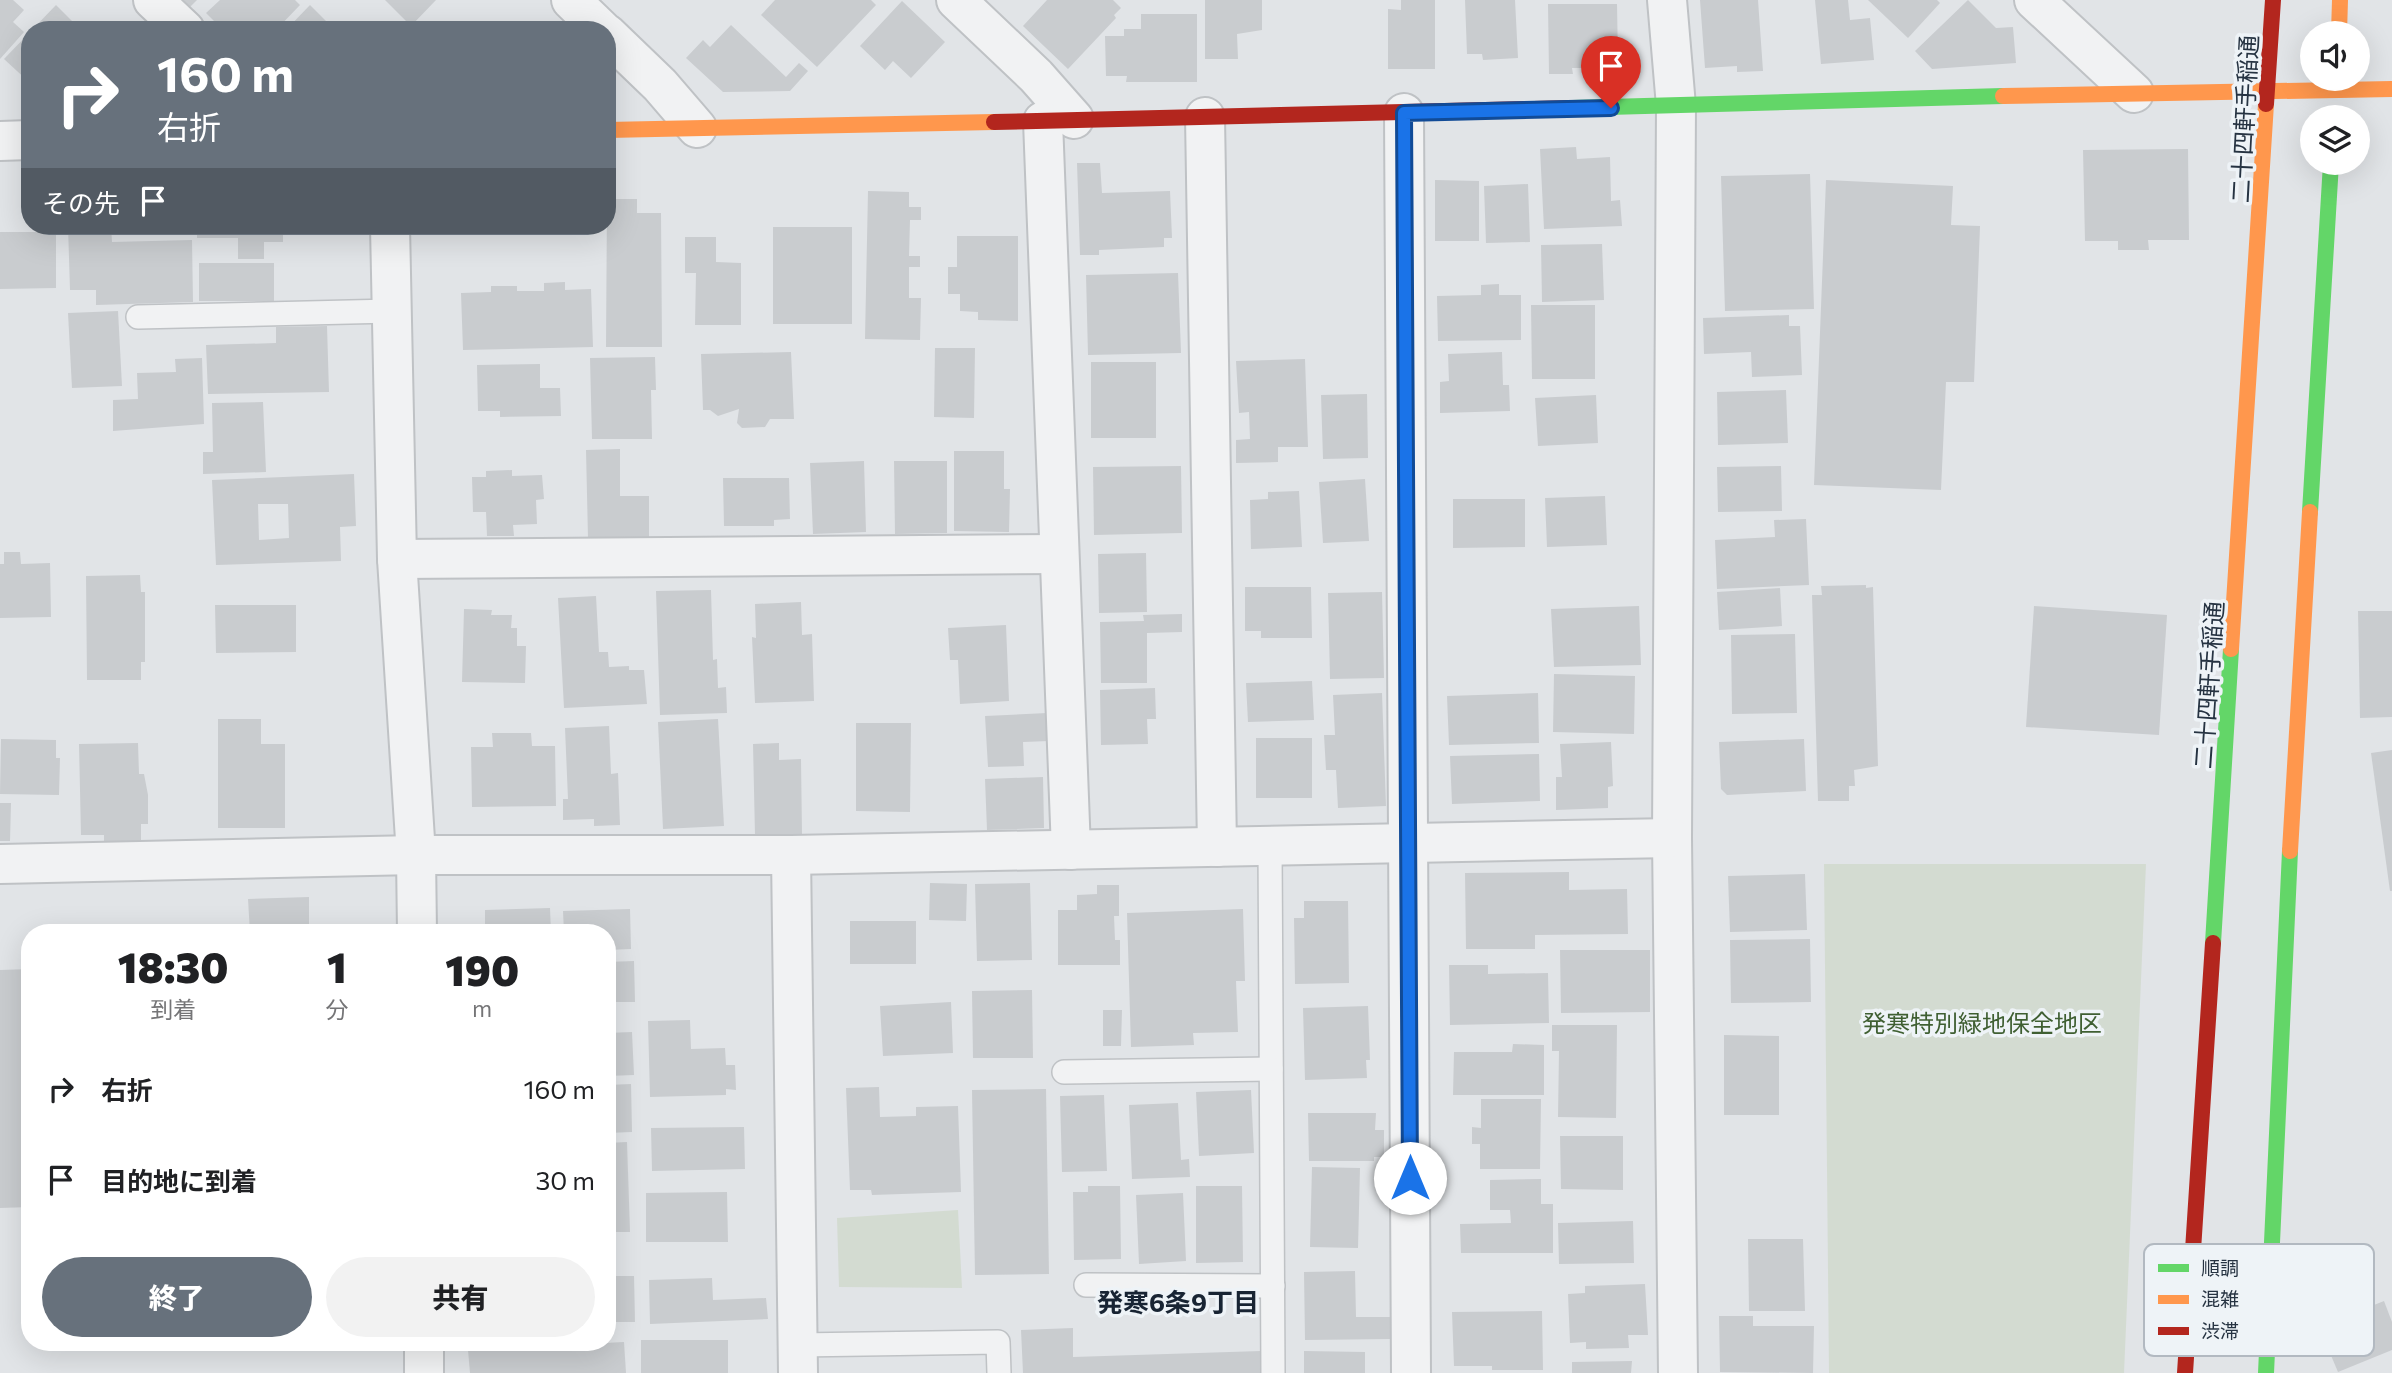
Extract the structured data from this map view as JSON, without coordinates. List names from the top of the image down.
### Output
{
  "streets": {
    "street": ["二十四軒手稲通"]
  },
  "districts": ["発寒6条9丁目"],
  "parks": ["発寒特別緑地保全地区"],
  "legend": ["順調", "混雑", "渋滞"],
  "page": {
    "turn": ["160 m", "右折"],
    "then": "その先",
    "eta": [
      "18:30",
      "到着",
      "1",
      "分",
      "190",
      "m"
    ],
    "list": [
      {
        "name": "右折",
        "value": "160 m"
      },
      {
        "name": "目的地に到着",
        "value": "30 m"
      }
    ],
    "buttons": ["終了", "共有"]
  }
}
